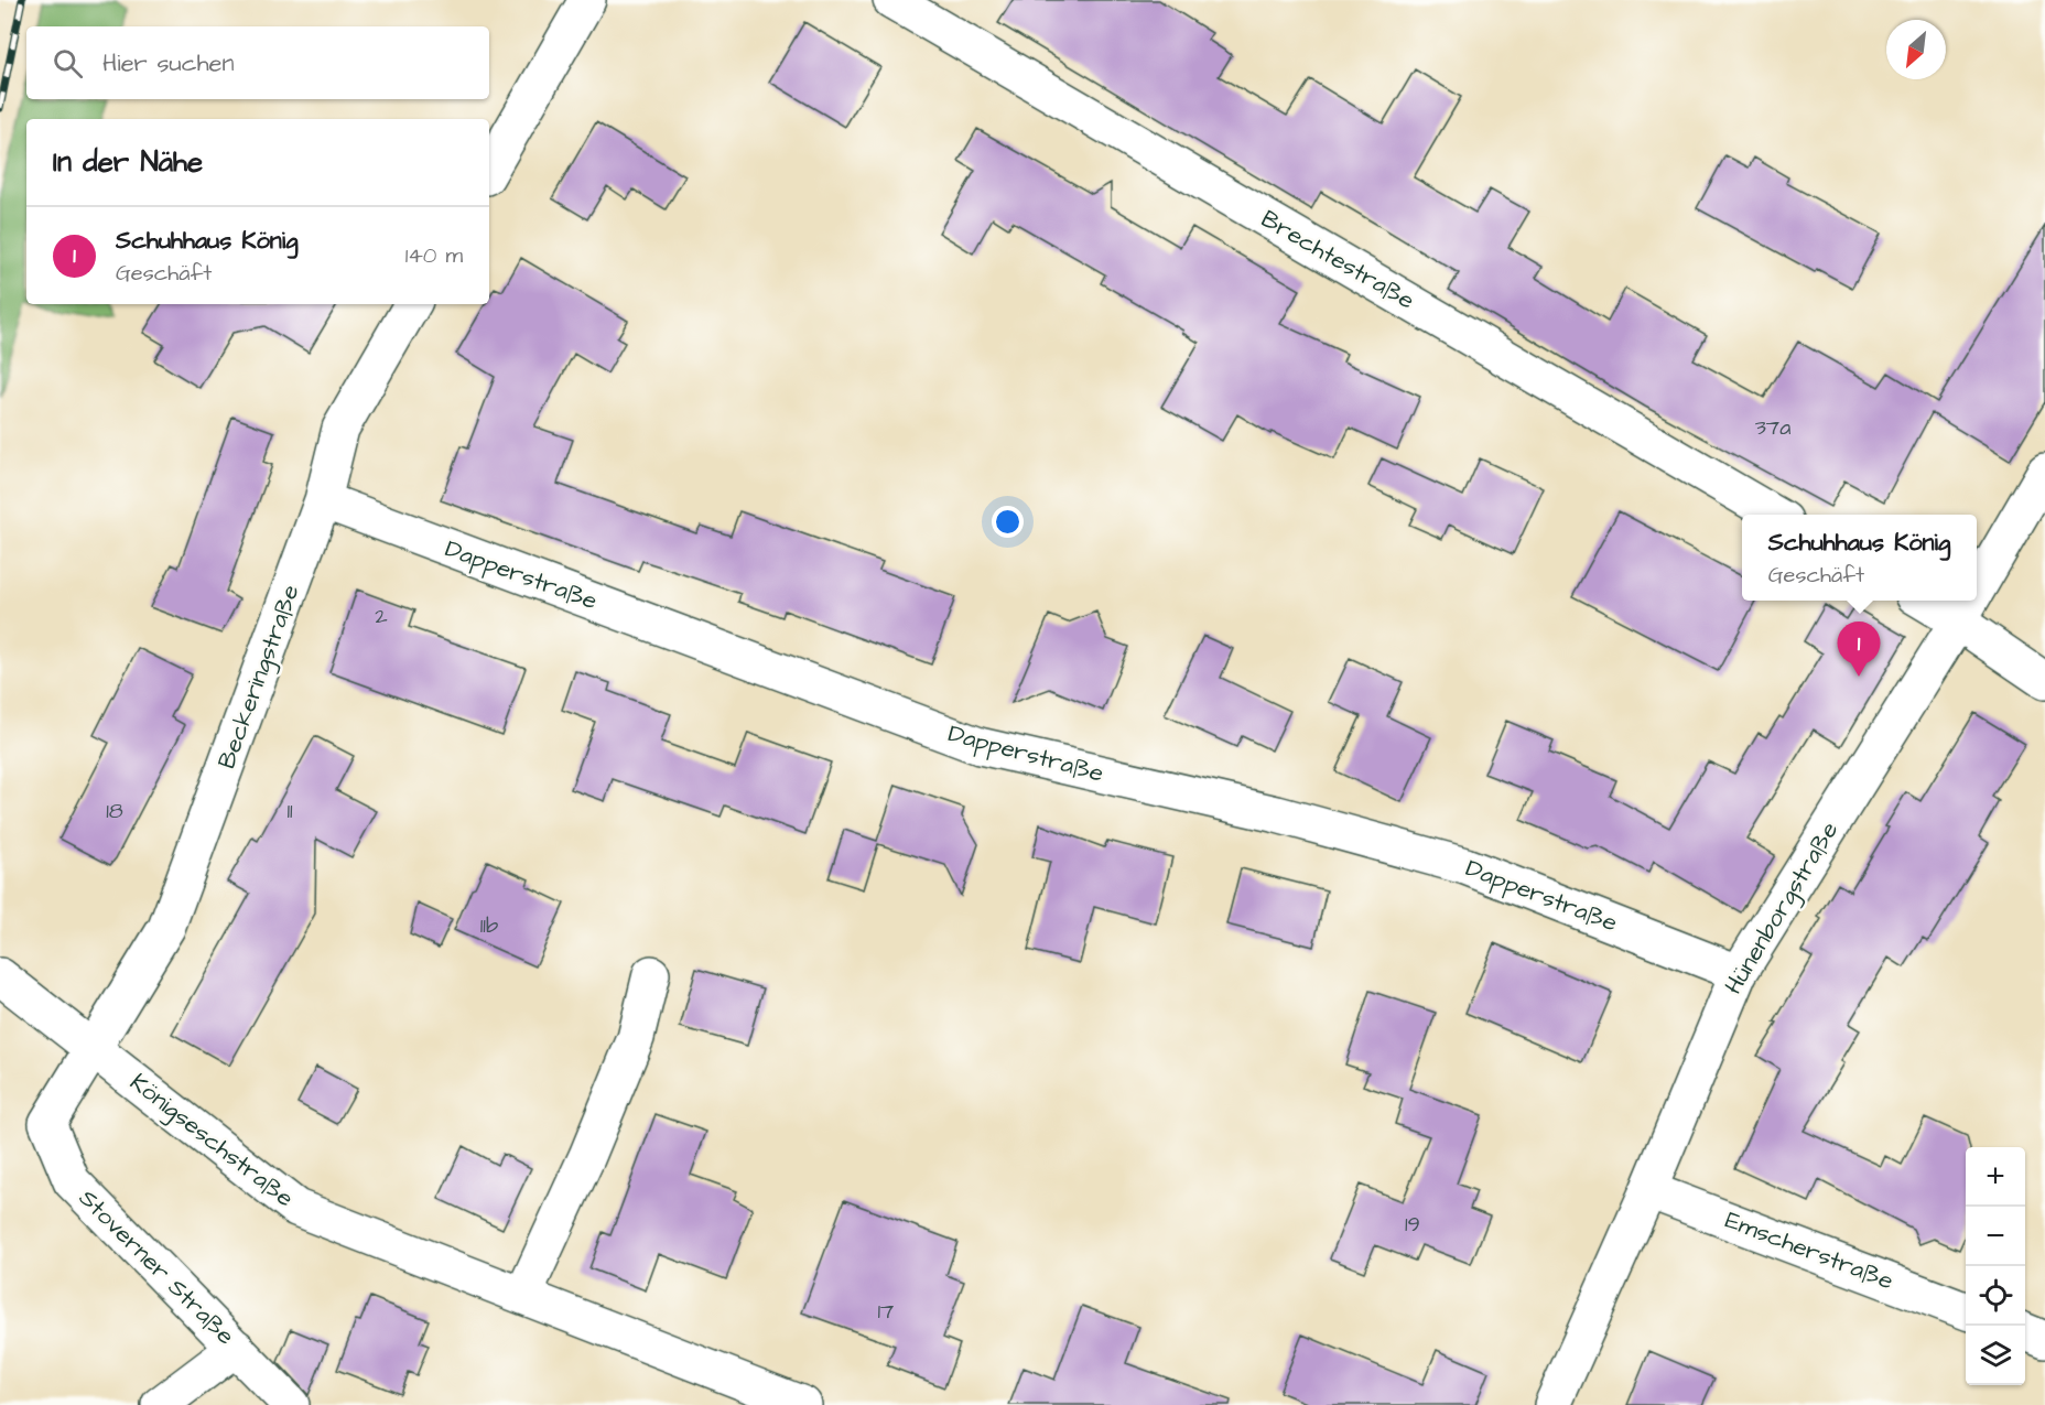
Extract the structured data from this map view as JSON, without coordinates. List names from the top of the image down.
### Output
{
  "streets": {
    "street": [
      "Brechtestraße",
      "Dapperstraße",
      "Beckeringstraße",
      "Hünenborgstraße",
      "Königseschstraße",
      "Emscherstraße",
      "Stoverner Straße"
    ]
  },
  "crossings": [
    ["Dapperstraße", "Beckeringstraße"],
    ["Dapperstraße", "Hünenborgstraße"],
    ["Beckeringstraße", "Königseschstraße"],
    ["Beckeringstraße", "Stoverner Straße"],
    ["Hünenborgstraße", "Emscherstraße"],
    ["Königseschstraße", "Stoverner Straße"]
  ],
  "house_numbers": [
    "37a",
    "2",
    "18",
    "11",
    "11b",
    "19",
    "17"
  ],
  "north": "bottom left",
  "page": {
    "search": "Hier suchen",
    "heading": "In der Nähe",
    "list": [
      {
        "mark": "1",
        "name": "Schuhhaus König",
        "note": "Geschäft",
        "value": "140 m"
      }
    ],
    "popup": ["Schuhhaus König", "Geschäft"],
    "pins": "1",
    "map_buttons": ["+", "−"]
  }
}
